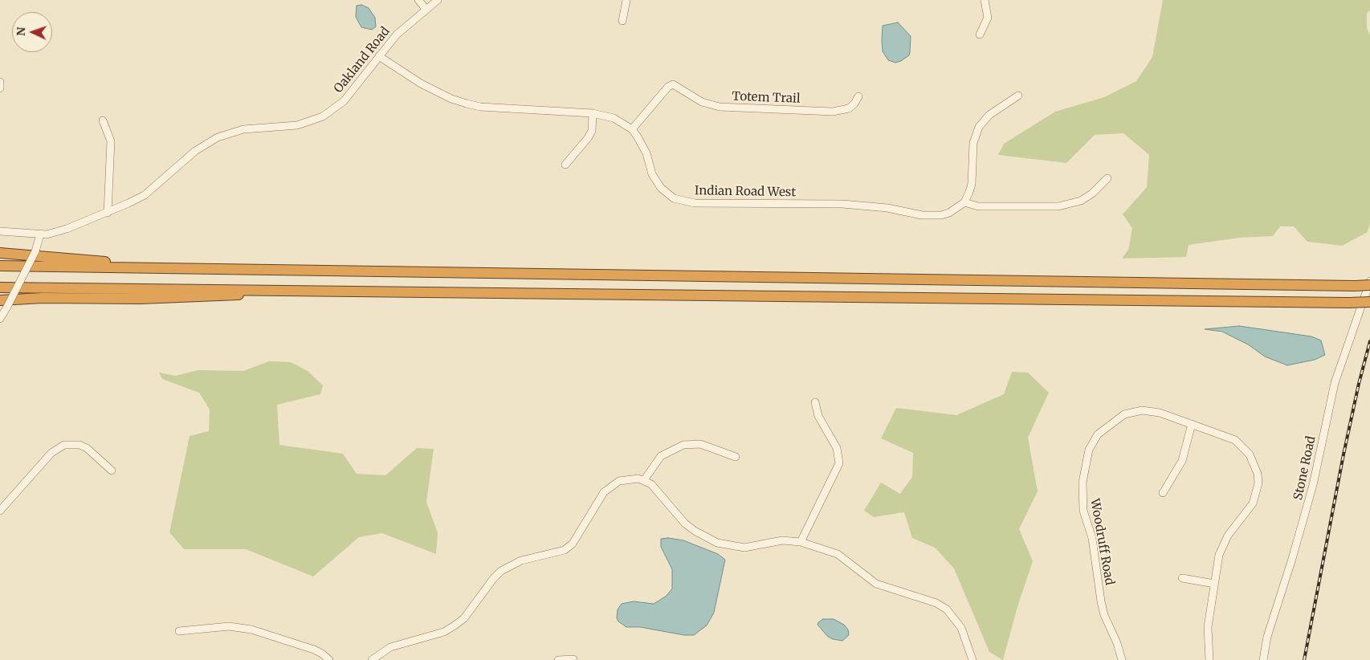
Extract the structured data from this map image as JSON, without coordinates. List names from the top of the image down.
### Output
{
  "streets": {
    "street": [
      "Oakland Road",
      "Totem Trail",
      "Indian Road West",
      "Stone Road",
      "Woodruff Road"
    ]
  },
  "crossings": [
    ["Oakland Road", "Indian Road West"],
    ["Totem Trail", "Indian Road West"]
  ],
  "north": "left"
}
